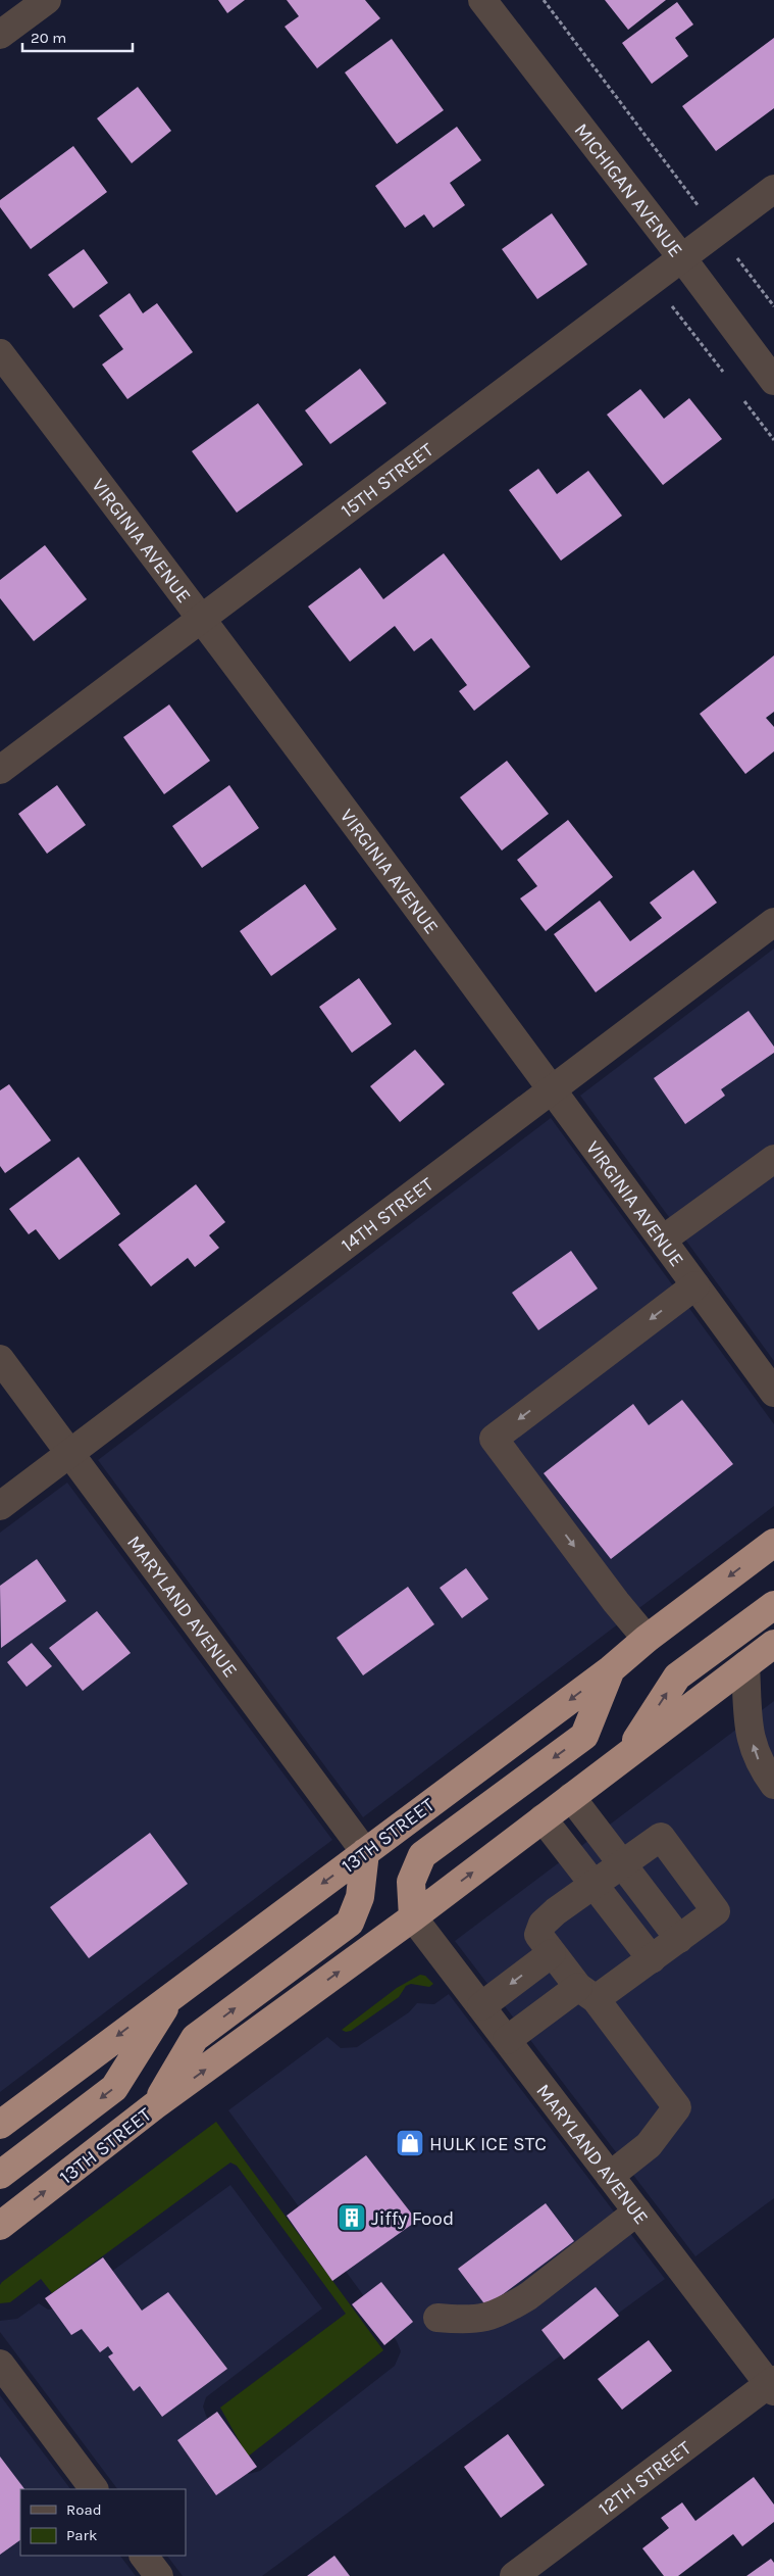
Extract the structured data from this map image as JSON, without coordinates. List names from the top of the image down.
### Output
{
  "streets": {
    "highway": ["13TH STREET"],
    "street": [
      "MICHIGAN AVENUE",
      "15TH STREET",
      "VIRGINIA AVENUE",
      "14TH STREET",
      "MARYLAND AVENUE",
      "12TH STREET"
    ]
  },
  "crossings": [
    ["MICHIGAN AVENUE", "15TH STREET"],
    ["15TH STREET", "VIRGINIA AVENUE"],
    ["VIRGINIA AVENUE", "14TH STREET"],
    ["14TH STREET", "MARYLAND AVENUE"],
    ["MARYLAND AVENUE", "13TH STREET"],
    ["MARYLAND AVENUE", "12TH STREET"]
  ],
  "places": {
    "shop": ["HULK ICE STC"],
    "building": ["Jiffy Food"]
  },
  "legend": ["Road", "Park"],
  "scale_bar": "20 m"
}
